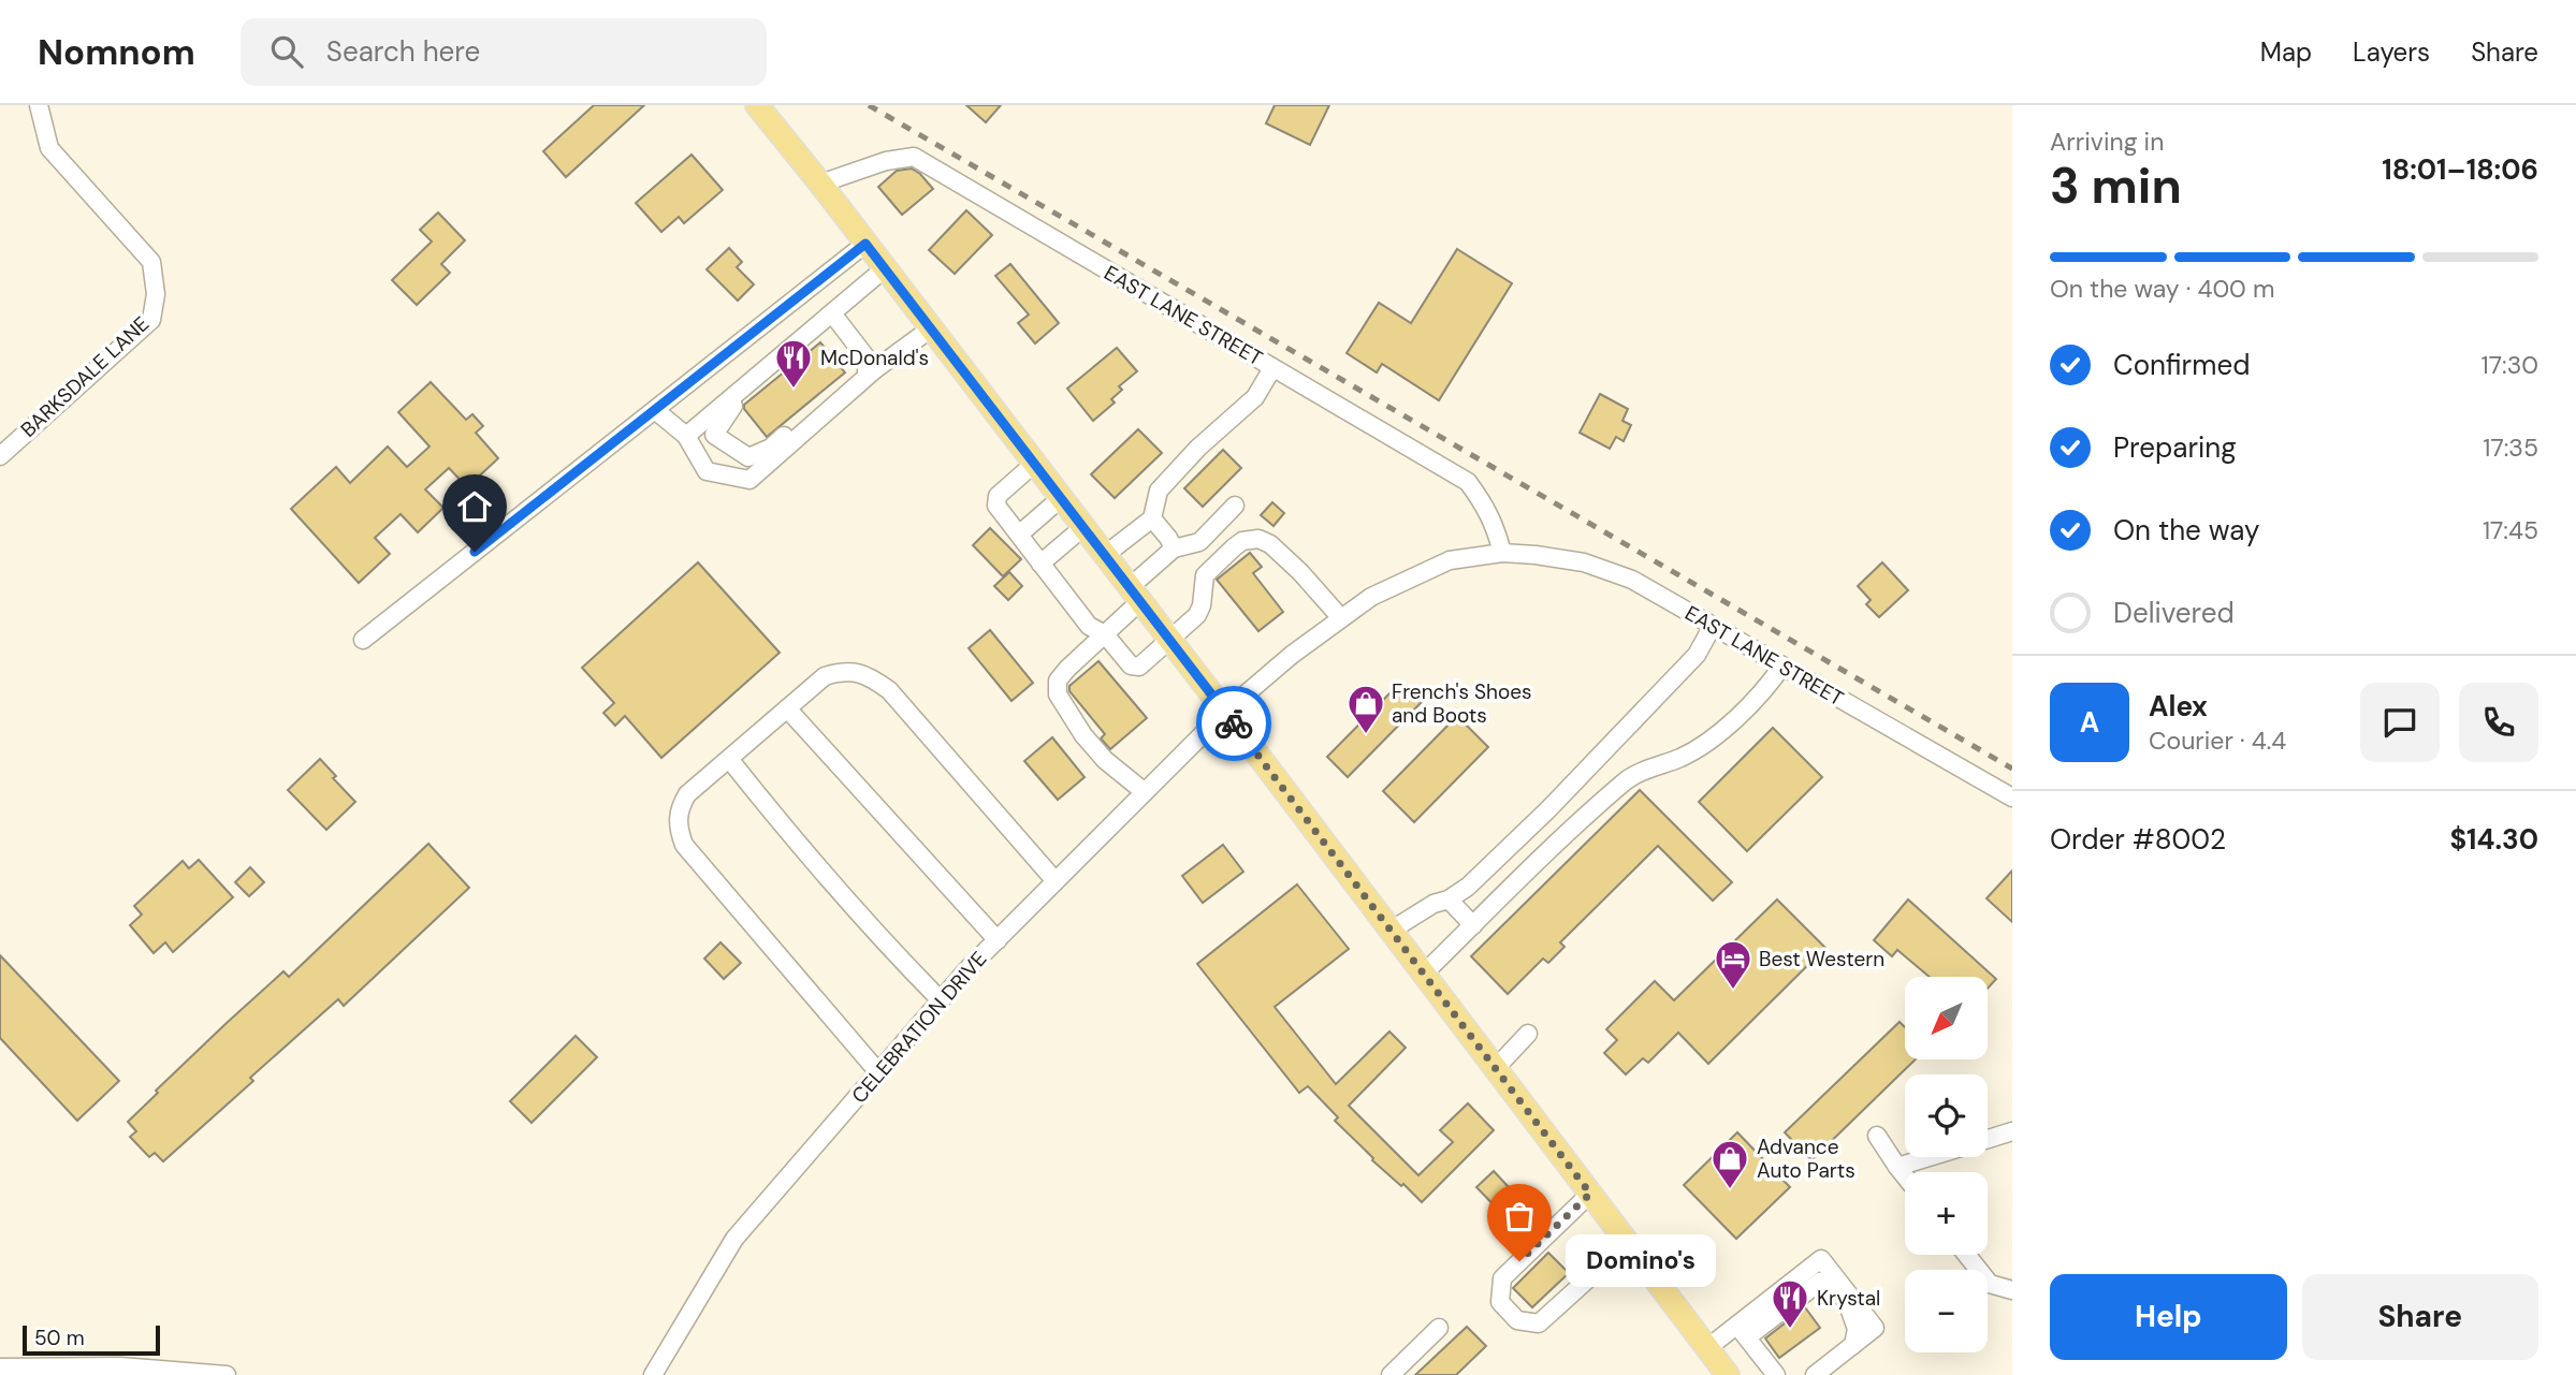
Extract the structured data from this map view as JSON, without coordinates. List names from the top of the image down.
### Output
{
  "streets": {
    "street": ["EAST LANE STREET", "BARKSDALE LANE", "CELEBRATION DRIVE"]
  },
  "crossings": [
    ["EAST LANE STREET", "CELEBRATION DRIVE"]
  ],
  "places": {
    "restaurant": ["McDonald's", "Krystal"],
    "shop": ["French's Shoes and Boots", "Advance Auto Parts"],
    "hotel": ["Best Western"],
    "other": ["Domino's"]
  },
  "scale_bar": "50 m",
  "north": "bottom left",
  "page": {
    "header": "Nomnom",
    "search": "Search here",
    "nav": ["Map", "Layers", "Share"],
    "heading": ["3 min", "Arriving in", "18:01–18:06"],
    "panel": [
      "Alex",
      "Courier · 4.4",
      "Order #8002",
      "$14.30"
    ],
    "bar": "On the way · 400 m",
    "list": [
      ["Confirmed", "17:30"],
      ["Preparing", "17:35"],
      ["On the way", "17:45"],
      "Delivered"
    ],
    "round": "A",
    "map_buttons": ["+", "−"],
    "bubble": "Domino's",
    "buttons": ["Help", "Share"],
    "scale": "50 m"
  }
}
